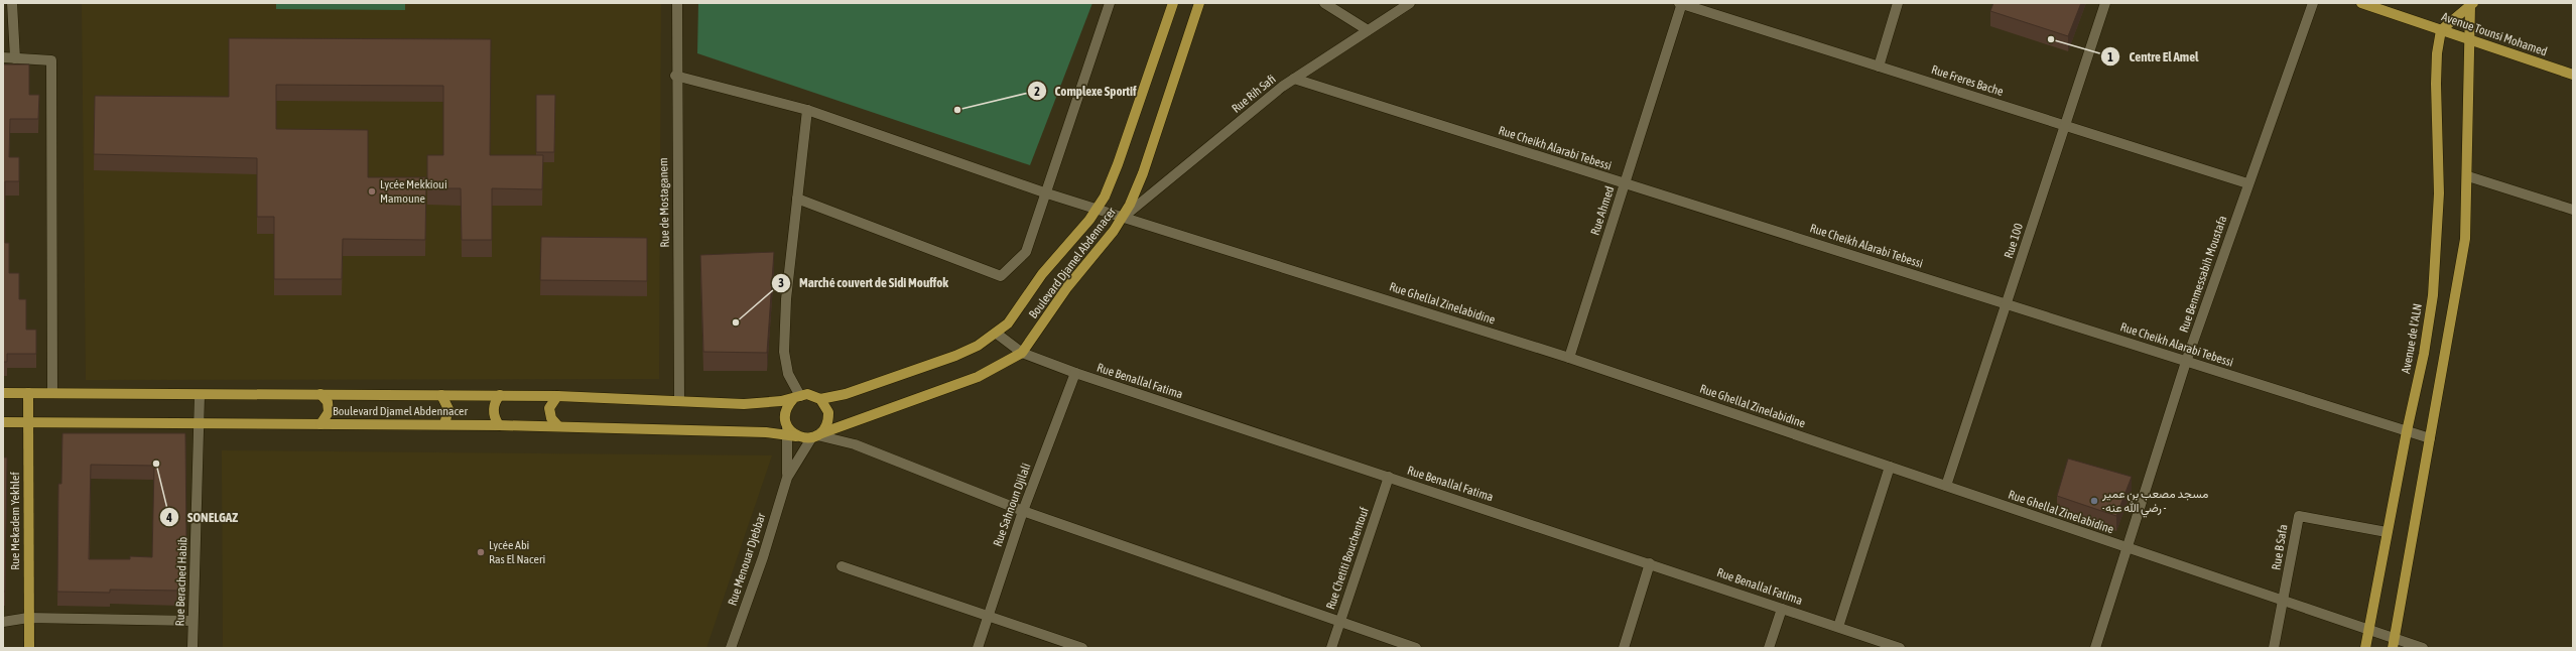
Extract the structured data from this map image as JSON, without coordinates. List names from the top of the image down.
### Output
{
  "streets": {
    "main road": [
      "Avenue Tounsi Mohamed",
      "Boulevard Djamel Abdennacer",
      "Avenue de l'ALN",
      "Rue Mekadem Yekhlef"
    ],
    "street": [
      "Rue Freres Bache",
      "Rue Rih Safi",
      "Rue Cheikh Alarabi Tebessi",
      "Rue de Mostaganem",
      "Rue Ahmed",
      "Rue 100",
      "Rue Benmessabih Moustafa",
      "Rue Ghellal Zinelabidine",
      "Rue Benallal Fatima",
      "Rue Sahnoun Djilali",
      "Rue B Safa",
      "Rue Chetiti Bouchentouf",
      "Rue Menouar Djebbar",
      "Rue Berached Habib"
    ]
  },
  "crossings": [
    ["Avenue Tounsi Mohamed", "Avenue de l'ALN"],
    ["Rue Freres Bache", "Rue Ahmed"],
    ["Rue Freres Bache", "Rue 100"],
    ["Rue Freres Bache", "Rue Benmessabih Moustafa"],
    ["Rue Rih Safi", "Rue Cheikh Alarabi Tebessi"],
    ["Rue Rih Safi", "Boulevard Djamel Abdennacer"],
    ["Rue Rih Safi", "Rue Ghellal Zinelabidine"],
    ["Rue Cheikh Alarabi Tebessi", "Rue Ahmed"],
    ["Rue Cheikh Alarabi Tebessi", "Rue 100"],
    ["Rue Cheikh Alarabi Tebessi", "Rue Benmessabih Moustafa"],
    ["Rue Cheikh Alarabi Tebessi", "Avenue de l'ALN"],
    ["Rue de Mostaganem", "Boulevard Djamel Abdennacer"],
    ["Rue de Mostaganem", "Rue Ghellal Zinelabidine"],
    ["Rue Ahmed", "Rue Ghellal Zinelabidine"],
    ["Rue 100", "Rue Ghellal Zinelabidine"],
    ["Boulevard Djamel Abdennacer", "Rue Ghellal Zinelabidine"],
    ["Boulevard Djamel Abdennacer", "Rue Benallal Fatima"],
    ["Boulevard Djamel Abdennacer", "Rue Mekadem Yekhlef"],
    ["Boulevard Djamel Abdennacer", "Rue Menouar Djebbar"],
    ["Boulevard Djamel Abdennacer", "Rue Berached Habib"],
    ["Rue Benmessabih Moustafa", "Rue Ghellal Zinelabidine"],
    ["Rue Ghellal Zinelabidine", "Avenue de l'ALN"],
    ["Rue Ghellal Zinelabidine", "Rue B Safa"],
    ["Avenue de l'ALN", "Rue B Safa"],
    ["Rue Benallal Fatima", "Rue Sahnoun Djilali"],
    ["Rue Benallal Fatima", "Rue Chetiti Bouchentouf"]
  ],
  "places": [
    "Centre El Amel",
    "Complexe Sportif",
    "Lycée Mekkioui Mamoune",
    "Marché couvert de Sidi Mouffok",
    "SONELGAZ",
    "مسجد مصعب بن عمير -رضي الله عنه -",
    "Lycée Abi Ras El Naceri"
  ]
}
